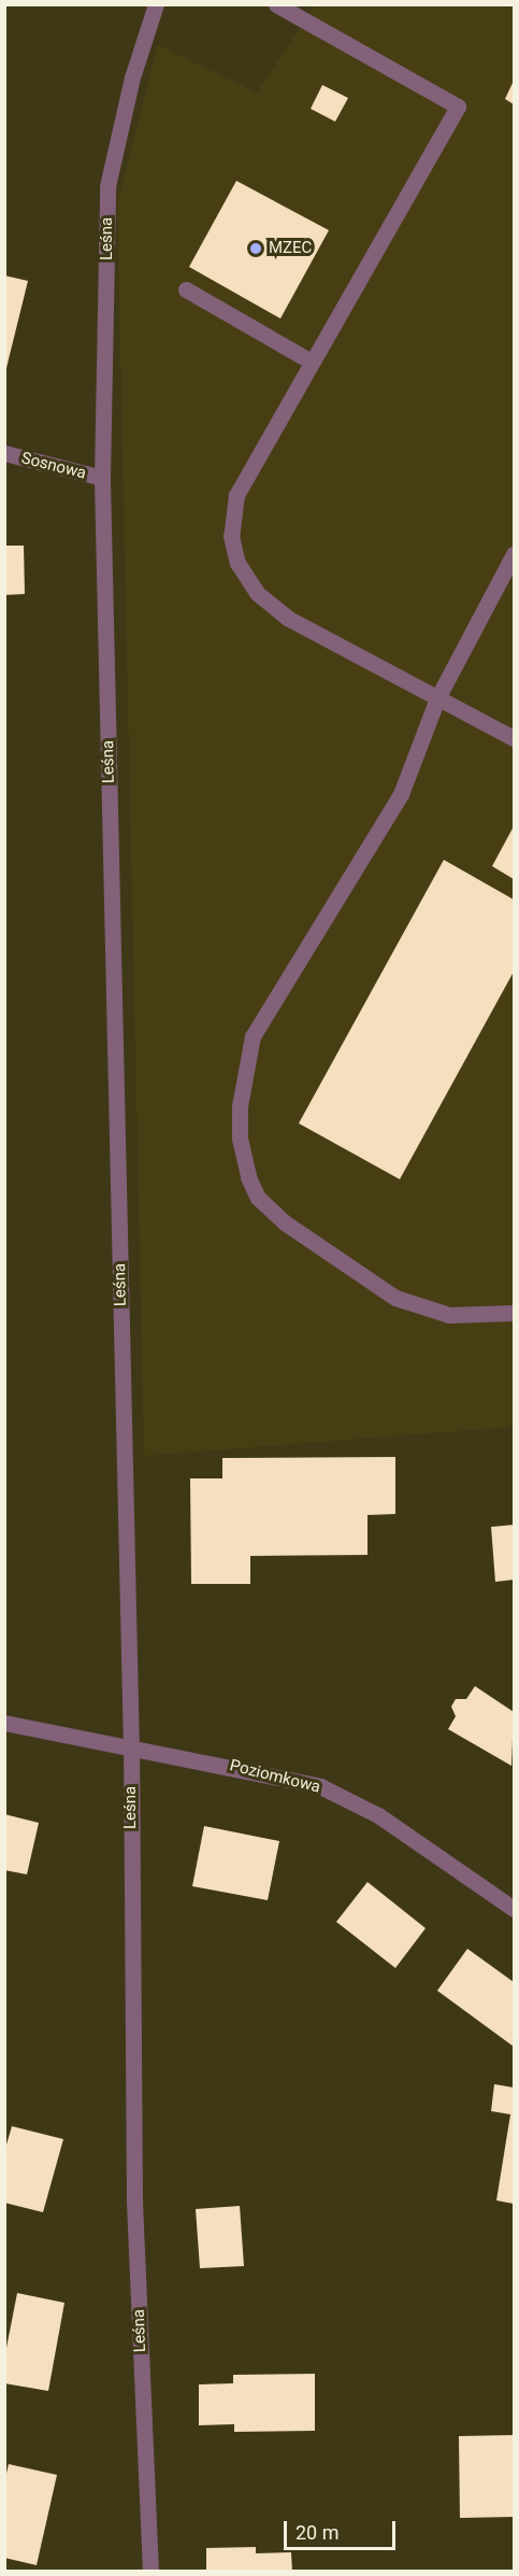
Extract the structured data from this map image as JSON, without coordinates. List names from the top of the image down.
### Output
{
  "streets": {
    "street": ["Leśna", "Sosnowa", "Poziomkowa"]
  },
  "crossings": [
    ["Leśna", "Sosnowa"],
    ["Leśna", "Poziomkowa"]
  ],
  "places": ["MZEC"],
  "scale_bar": "20 m"
}
